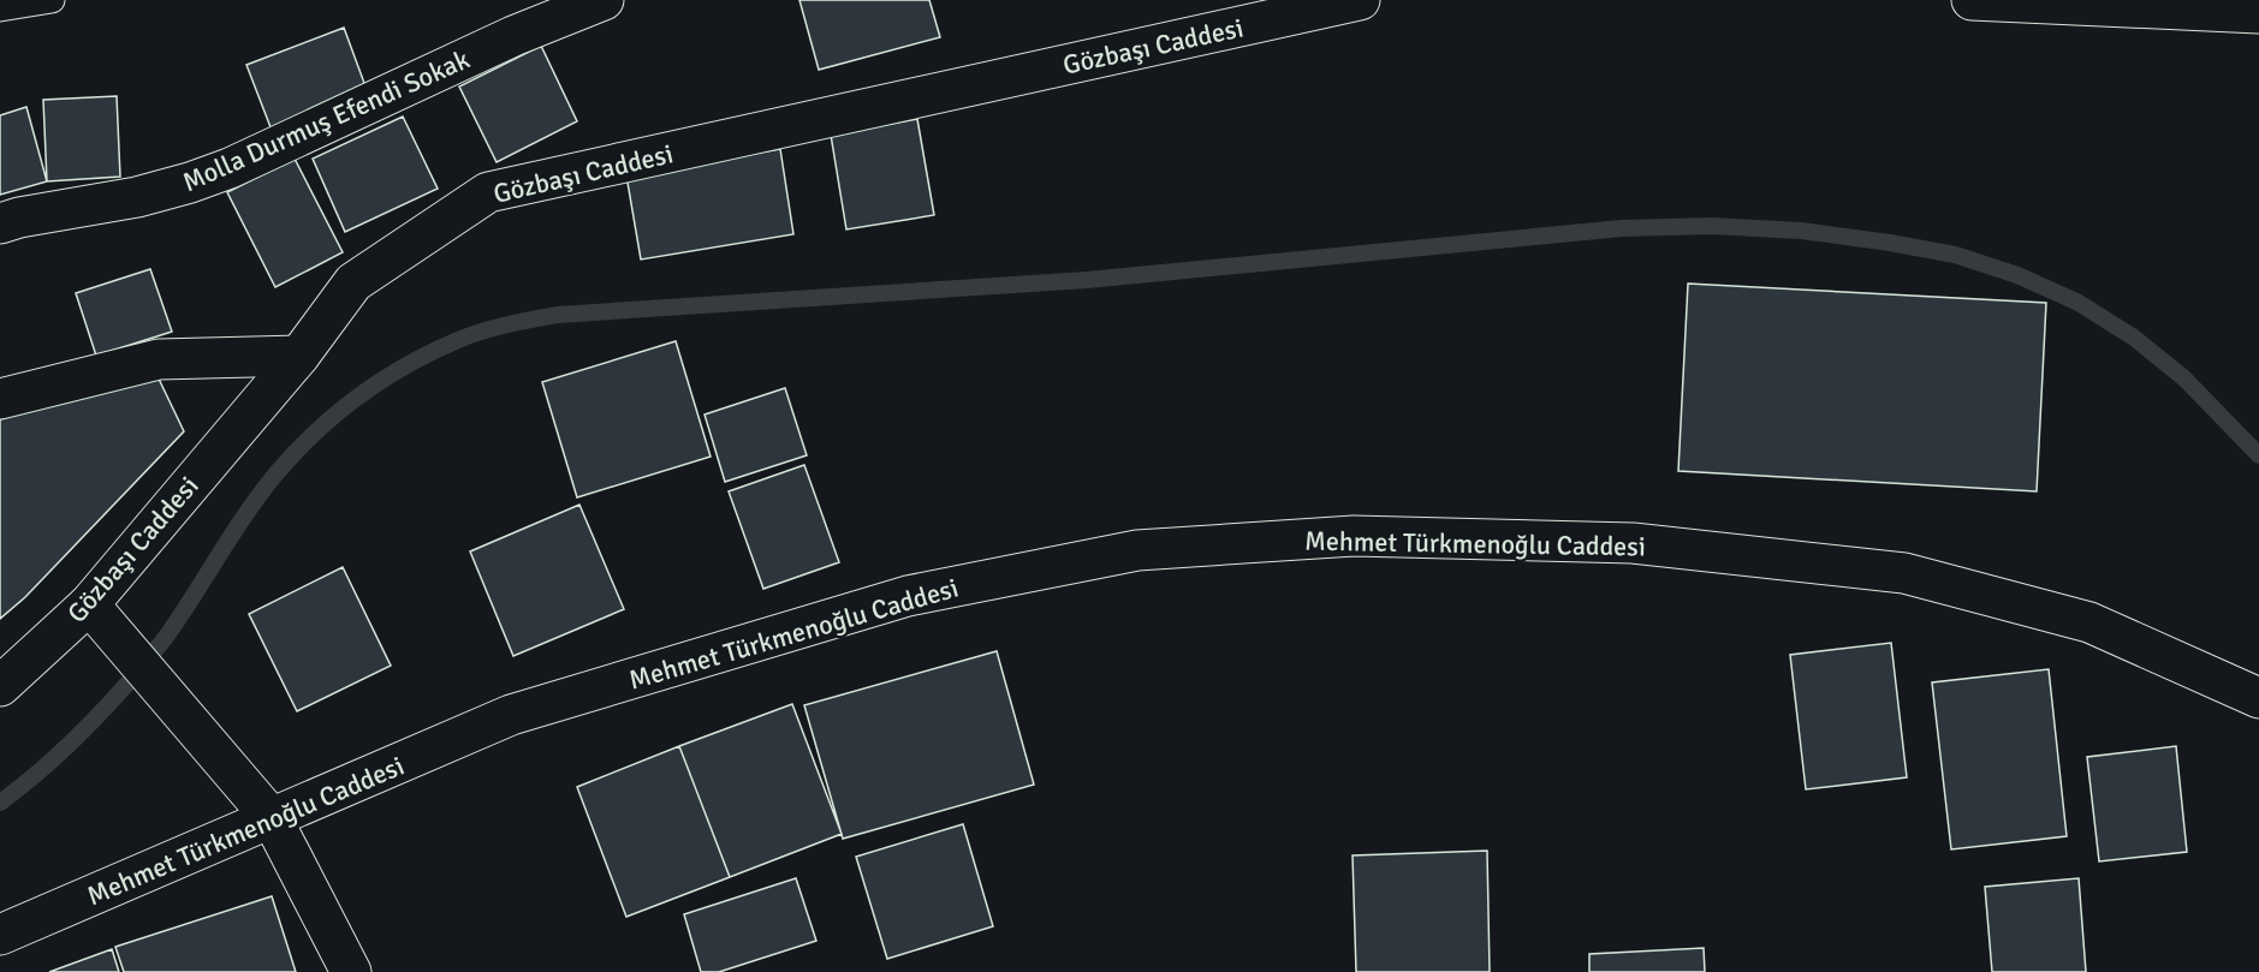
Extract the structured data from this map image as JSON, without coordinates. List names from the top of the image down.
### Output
{
  "streets": {
    "street": ["Gözbaşı Caddesi", "Molla Durmuş Efendi Sokak", "Mehmet Türkmenoğlu Caddesi"]
  }
}
